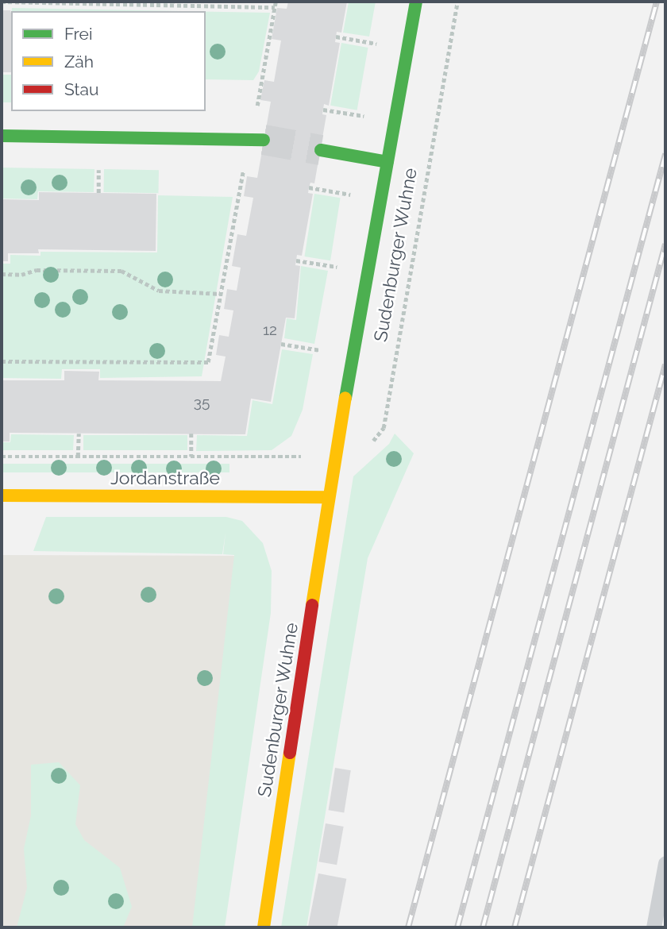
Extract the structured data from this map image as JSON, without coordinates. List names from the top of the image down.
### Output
{
  "streets": {
    "street": ["Sudenburger Wuhne", "Jordanstraße"]
  },
  "crossings": [
    ["Sudenburger Wuhne", "Jordanstraße"]
  ],
  "house_numbers": ["12", "35"],
  "legend": ["Frei", "Zäh", "Stau"]
}
